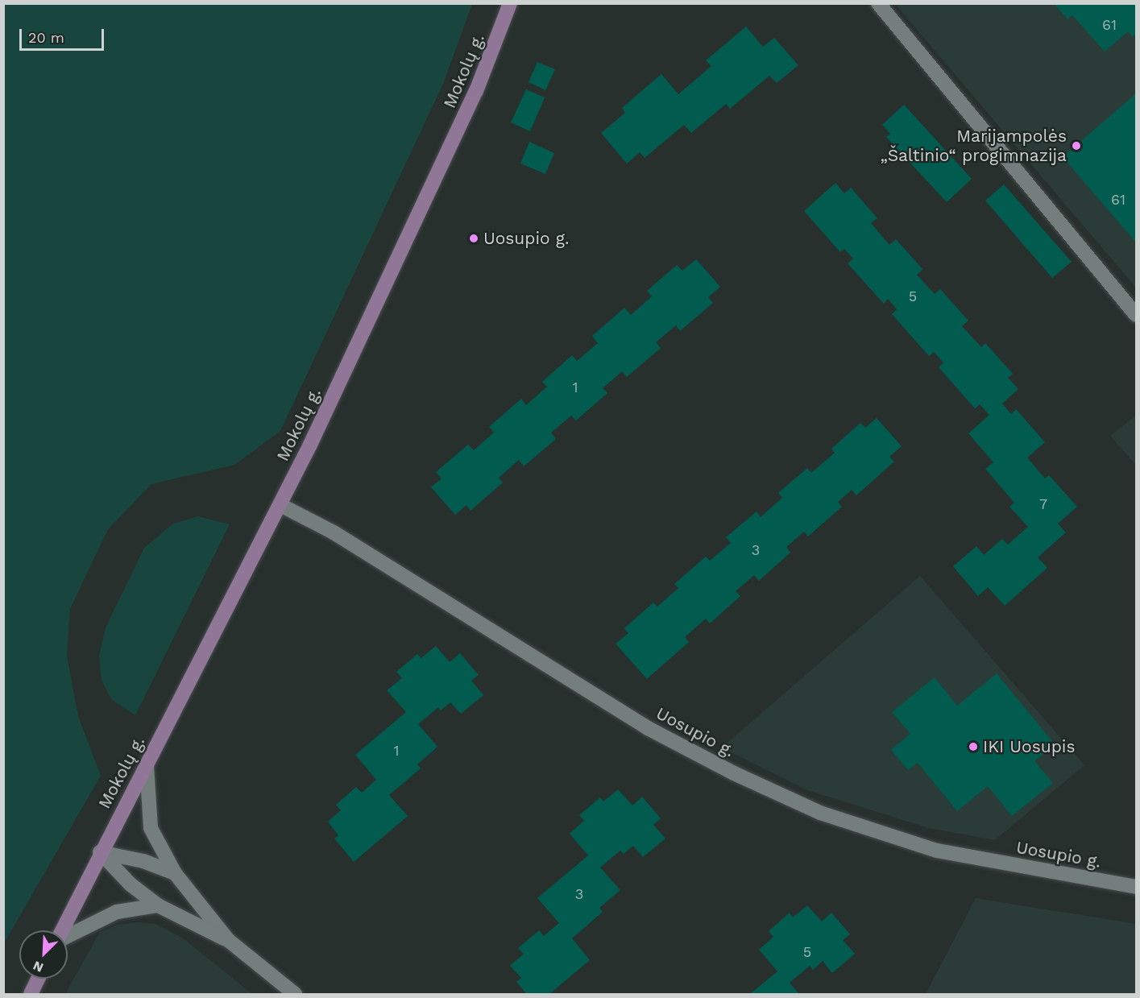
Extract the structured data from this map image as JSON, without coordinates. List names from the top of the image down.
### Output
{
  "streets": {
    "main road": ["Mokolų g."],
    "street": ["Uosupio g."]
  },
  "crossings": [
    ["Mokolų g.", "Uosupio g."]
  ],
  "places": ["Marijampolės „Šaltinio“ progimnazija", "Uosupio g.", "IKI Uosupis"],
  "house_numbers": [
    "61",
    "61",
    "5",
    "1",
    "7",
    "3",
    "1",
    "3",
    "5"
  ],
  "scale_bar": "20 m",
  "north": "bottom left"
}
